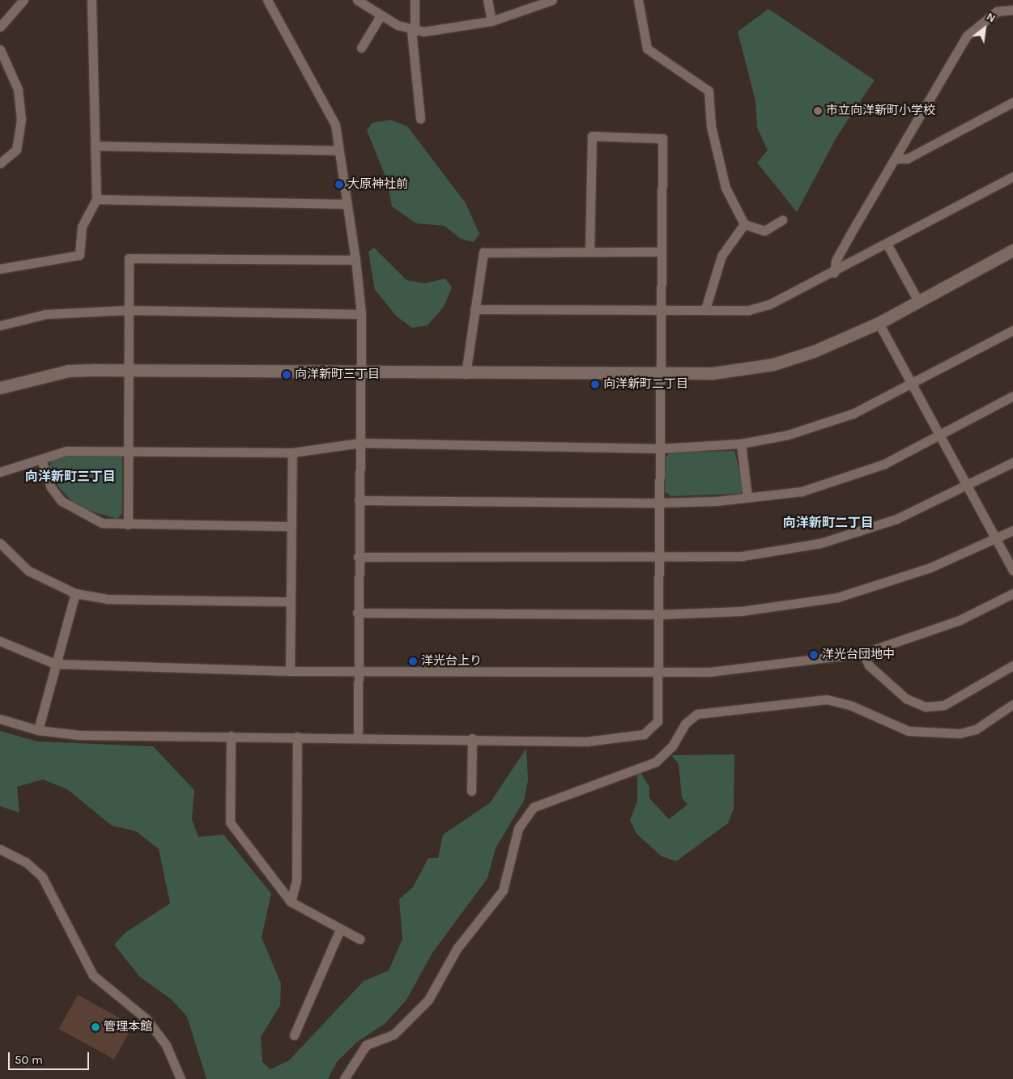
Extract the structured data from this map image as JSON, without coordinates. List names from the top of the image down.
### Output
{
  "districts": ["向洋新町三丁目", "向洋新町二丁目"],
  "places": [
    "市立向洋新町小学校",
    "大原神社前",
    "向洋新町三丁目",
    "向洋新町二丁目",
    "洋光台団地中",
    "洋光台上り",
    "管理本館"
  ],
  "scale_bar": "50 m",
  "north": "top right"
}
